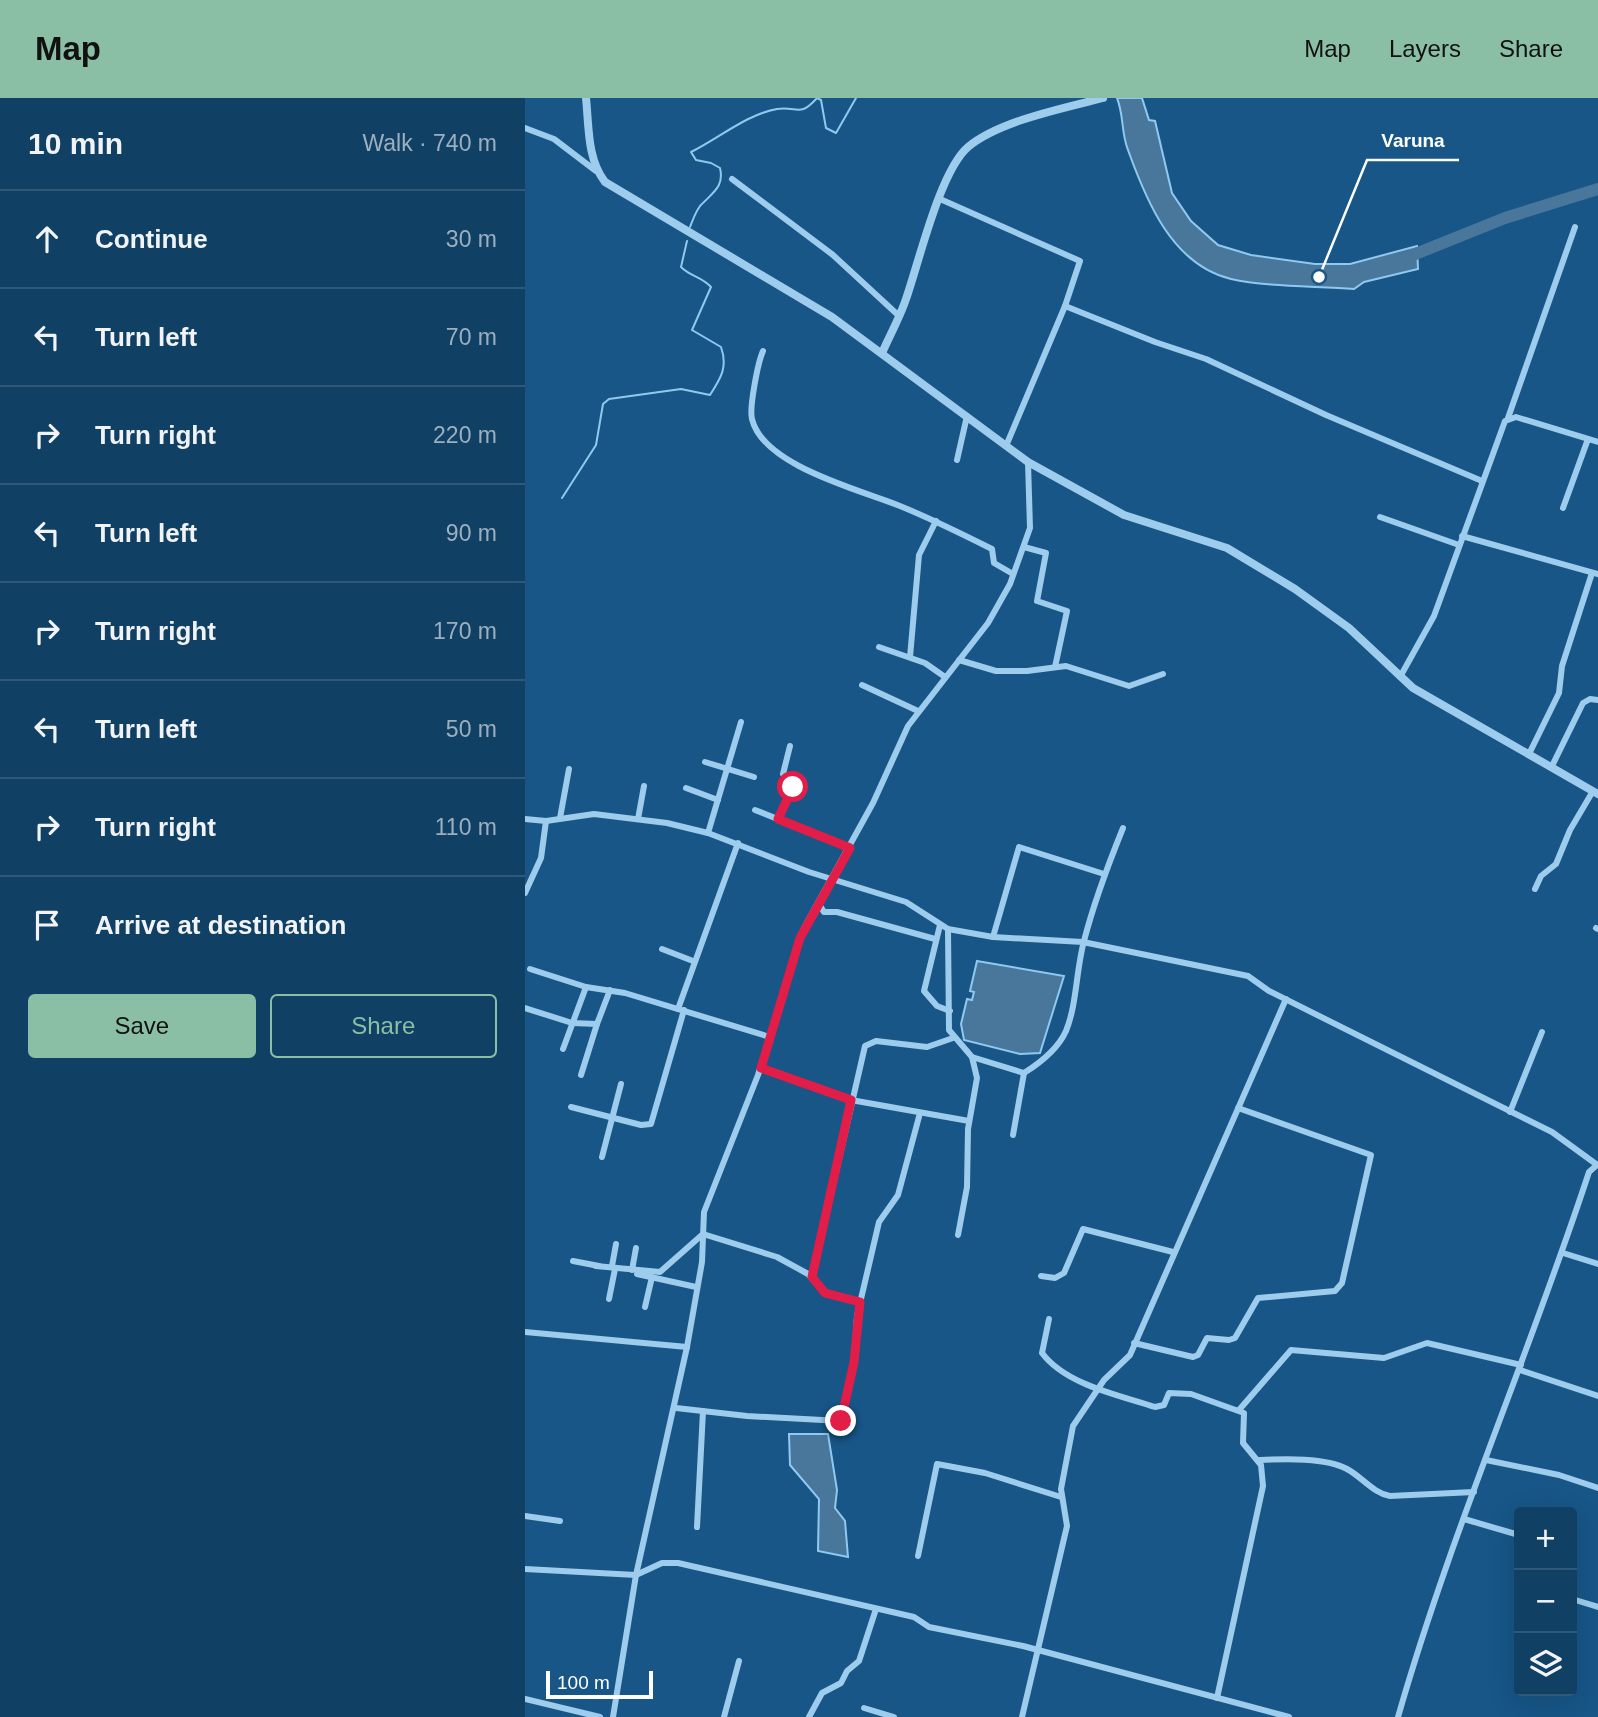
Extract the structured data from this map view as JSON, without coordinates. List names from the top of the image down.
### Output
{
  "places": ["Varuna"],
  "scale_bar": "100 m",
  "page": {
    "header": "Map",
    "nav": ["Map", "Layers", "Share"],
    "heading": ["10 min", "Walk · 740 m"],
    "list": [
      ["Continue", "30 m"],
      ["Turn left", "70 m"],
      ["Turn right", "220 m"],
      ["Turn left", "90 m"],
      ["Turn right", "170 m"],
      ["Turn left", "50 m"],
      ["Turn right", "110 m"],
      "Arrive at destination"
    ],
    "buttons": ["Save", "Share"],
    "map_buttons": ["+", "−"],
    "scale": "100 m"
  }
}
